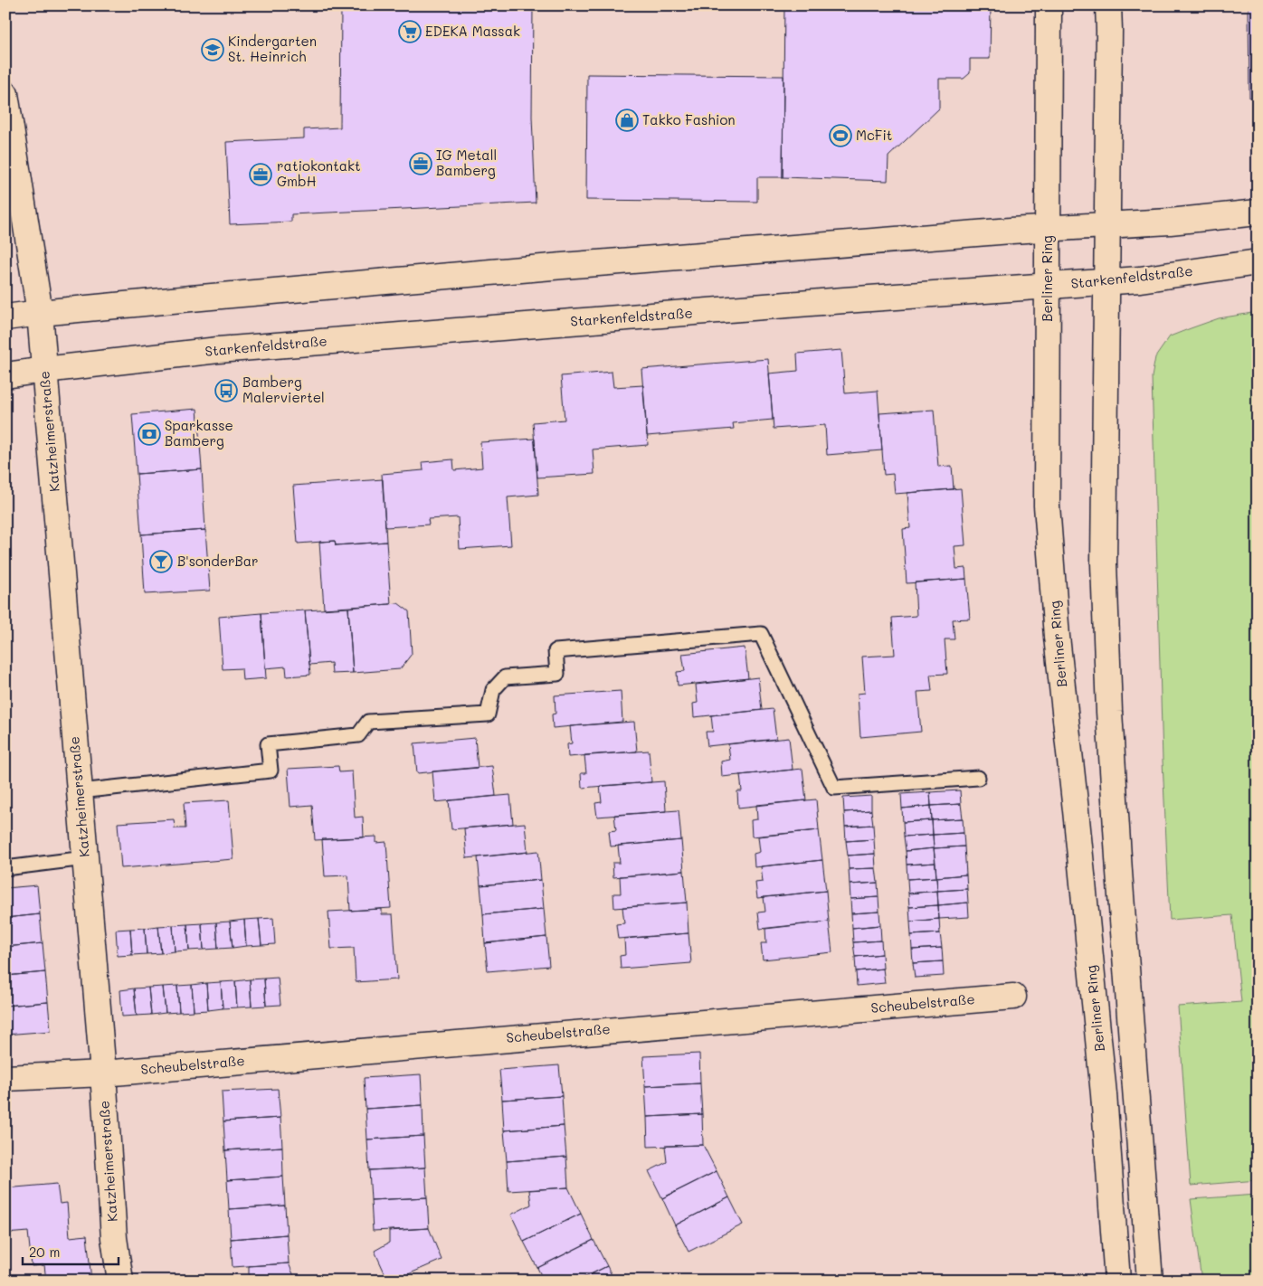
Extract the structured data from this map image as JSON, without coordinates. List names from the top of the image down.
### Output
{
  "streets": {
    "street": [
      "Starkenfeldstraße",
      "Berliner Ring",
      "Katzheimerstraße",
      "Scheubelstraße"
    ]
  },
  "crossings": [
    ["Starkenfeldstraße", "Berliner Ring"],
    ["Starkenfeldstraße", "Katzheimerstraße"],
    ["Katzheimerstraße", "Scheubelstraße"]
  ],
  "places": {
    "supermarket": ["EDEKA Massak"],
    "school or university": ["Kindergarten St. Heinrich"],
    "shop": ["Takko Fashion"],
    "sports": ["McFit"],
    "office": ["IG Metall Bamberg", "ratiokontakt GmbH"],
    "bus stop": ["Bamberg Malerviertel"],
    "bank": ["Sparkasse Bamberg"],
    "bar": ["B'sonderBar"]
  },
  "scale_bar": "20 m"
}
